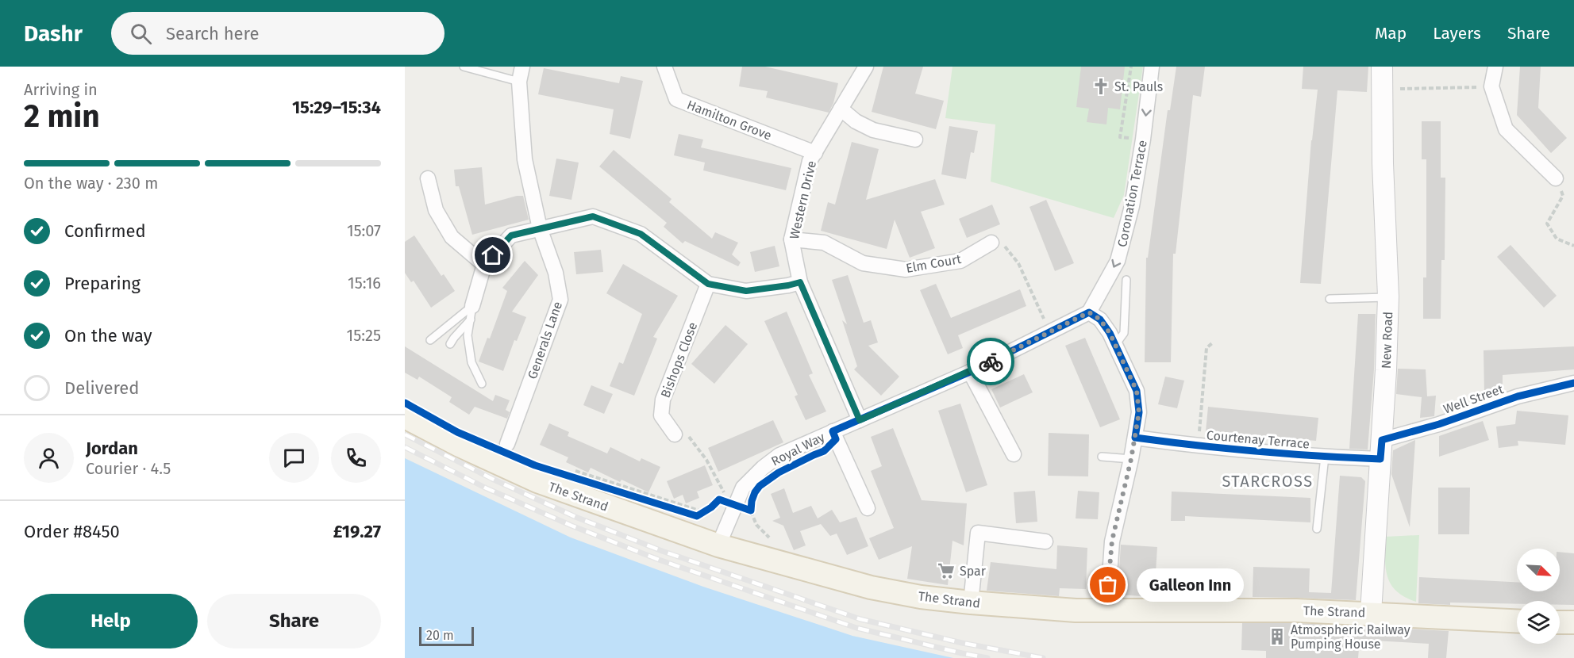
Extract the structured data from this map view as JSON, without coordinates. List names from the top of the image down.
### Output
{
  "streets": {
    "main road": ["The Strand"],
    "street": [
      "Hamilton Grove",
      "Coronation Terrace",
      "Western Drive",
      "Elm Court",
      "Generals Lane",
      "New Road",
      "Bishops Close",
      "Well Street",
      "Courtenay Terrace",
      "Royal Way"
    ]
  },
  "crossings": [
    ["Hamilton Grove", "Western Drive"],
    ["Coronation Terrace", "Royal Way"],
    ["Western Drive", "Elm Court"],
    ["Western Drive", "Royal Way"],
    ["New Road", "Well Street"],
    ["New Road", "Courtenay Terrace"],
    ["New Road", "The Strand"],
    ["Well Street", "Courtenay Terrace"],
    ["Royal Way", "The Strand"]
  ],
  "one_way": ["Coronation Terrace"],
  "districts": ["STARCROSS"],
  "places": {
    "church": ["St. Pauls"],
    "supermarket": ["Spar"],
    "other": ["Galleon Inn"],
    "building": ["Atmospheric Railway Pumping House"]
  },
  "scale_bar": "20 m",
  "north": "bottom right",
  "page": {
    "header": "Dashr",
    "search": "Search here",
    "nav": ["Map", "Layers", "Share"],
    "heading": ["2 min", "Arriving in", "15:29–15:34"],
    "panel": [
      "Jordan",
      "Courier · 4.5",
      "Order #8450",
      "£19.27"
    ],
    "bar": "On the way · 230 m",
    "list": [
      ["Confirmed", "15:07"],
      ["Preparing", "15:16"],
      ["On the way", "15:25"],
      "Delivered"
    ],
    "bubble": "Galleon Inn",
    "buttons": ["Help", "Share"],
    "scale": "20 m"
  }
}
